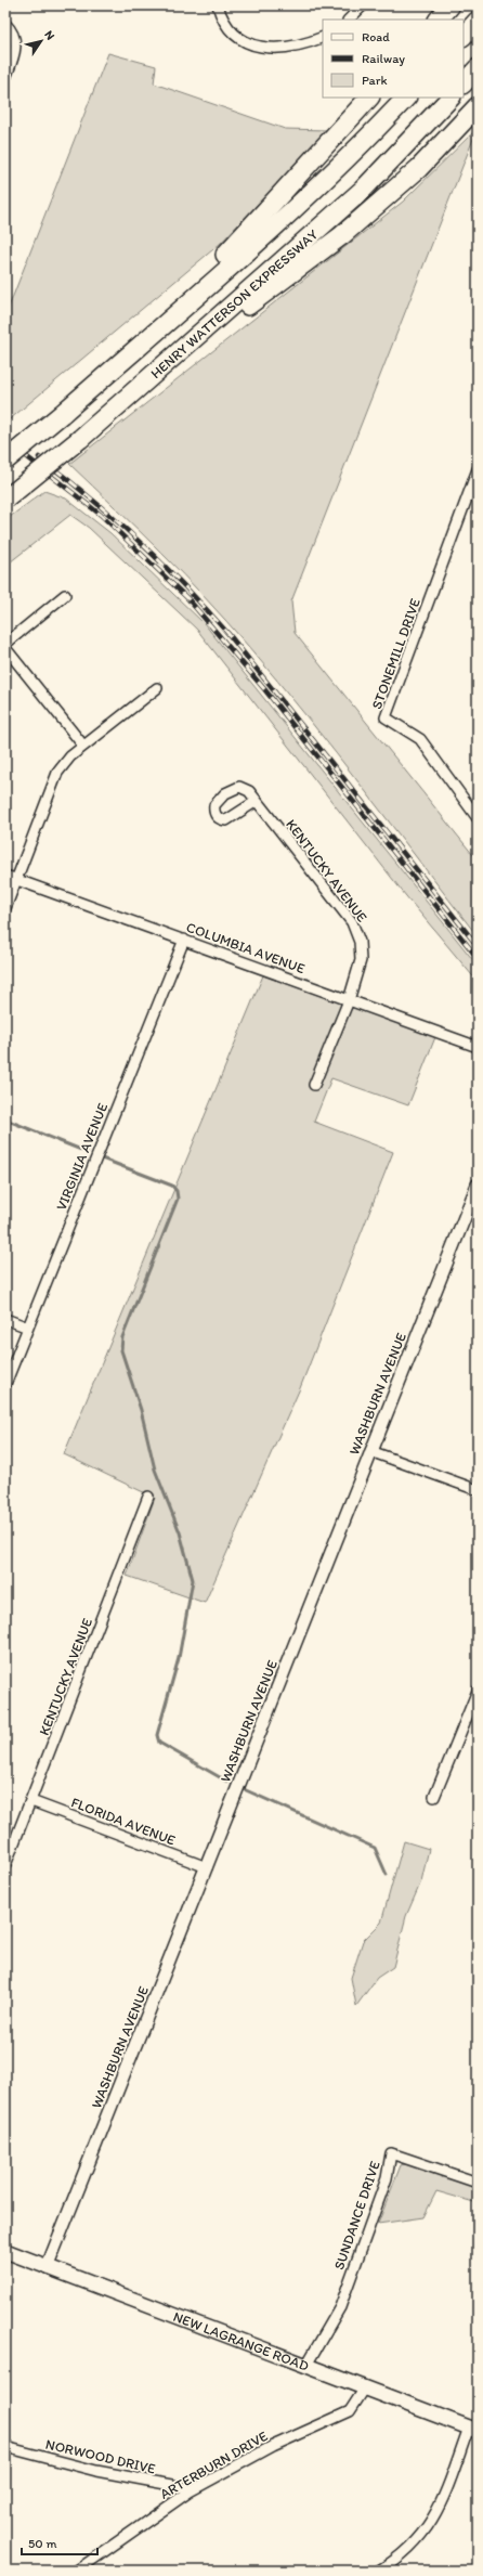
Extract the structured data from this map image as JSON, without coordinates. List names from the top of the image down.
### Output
{
  "streets": {
    "highway": ["HENRY WATTERSON EXPRESSWAY"],
    "main road": ["NEW LAGRANGE ROAD"],
    "street": [
      "STONEMILL DRIVE",
      "KENTUCKY AVENUE",
      "COLUMBIA AVENUE",
      "VIRGINIA AVENUE",
      "WASHBURN AVENUE",
      "FLORIDA AVENUE",
      "SUNDANCE DRIVE",
      "NORWOOD DRIVE",
      "ARTERBURN DRIVE"
    ]
  },
  "crossings": [
    ["KENTUCKY AVENUE", "COLUMBIA AVENUE"],
    ["KENTUCKY AVENUE", "FLORIDA AVENUE"],
    ["COLUMBIA AVENUE", "VIRGINIA AVENUE"],
    ["WASHBURN AVENUE", "FLORIDA AVENUE"],
    ["WASHBURN AVENUE", "NEW LAGRANGE ROAD"],
    ["SUNDANCE DRIVE", "NEW LAGRANGE ROAD"],
    ["NEW LAGRANGE ROAD", "ARTERBURN DRIVE"],
    ["NORWOOD DRIVE", "ARTERBURN DRIVE"]
  ],
  "legend": ["Road", "Railway", "Park"],
  "scale_bar": "50 m",
  "north": "top right"
}
